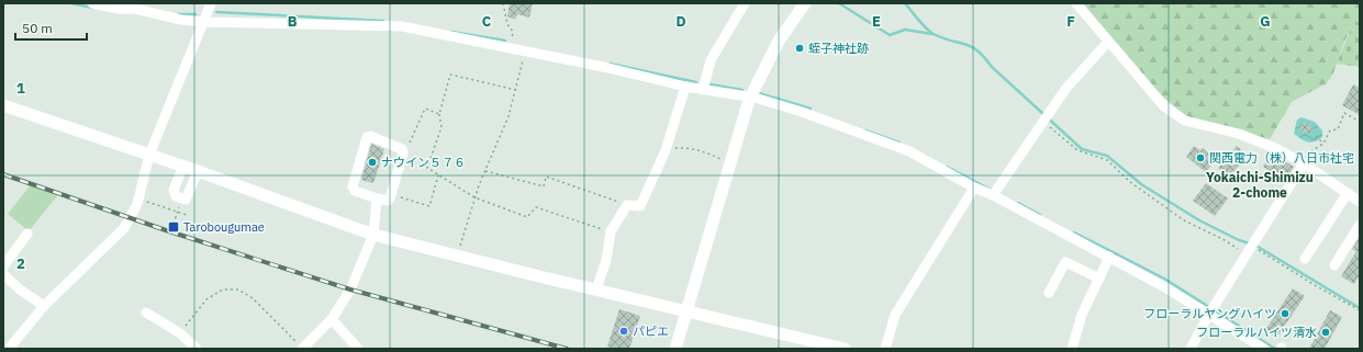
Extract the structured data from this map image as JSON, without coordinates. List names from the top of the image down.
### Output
{
  "districts": ["Yokaichi-Shimizu 2-chome"],
  "places": {
    "other": [
      "蛭子神社跡",
      "関西電力（株）八日市社宅",
      "ナウイン５７６",
      "フローラルヤングハイツ",
      "パピエ",
      "フローラルハイツ清水"
    ],
    "transit": ["Tarobougumae"]
  },
  "scale_bar": "50 m",
  "grid": {
    "columns": [
      "B",
      "C",
      "D",
      "E",
      "F",
      "G"
    ],
    "rows": ["1", "2"]
  }
}
